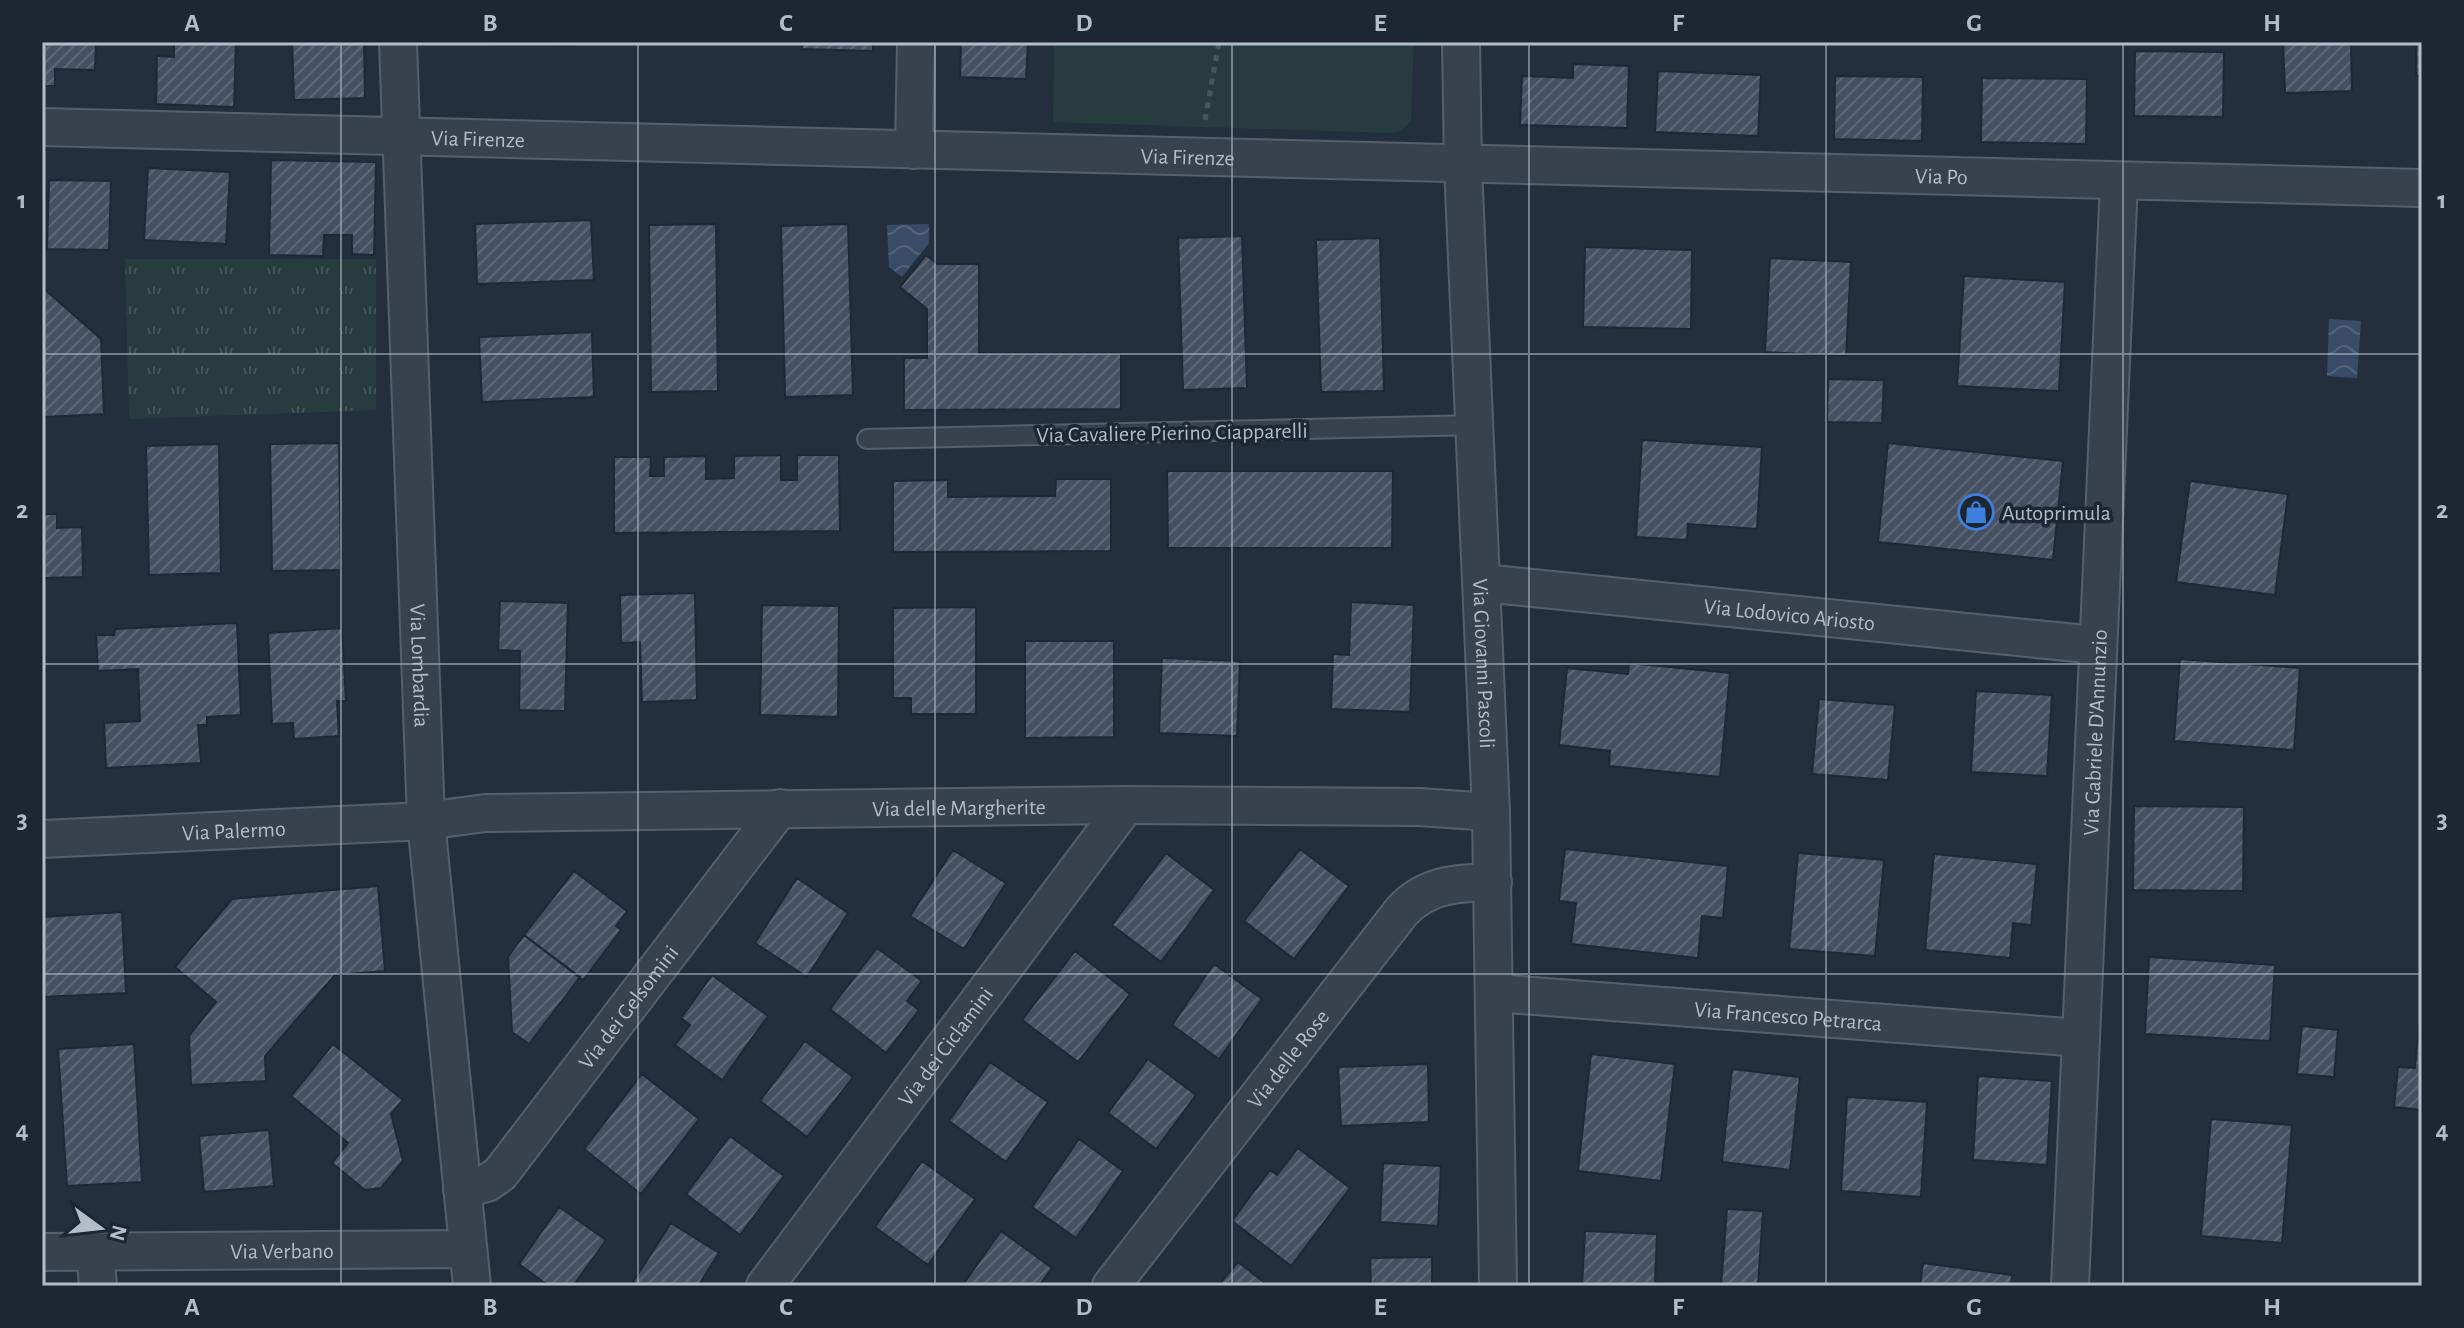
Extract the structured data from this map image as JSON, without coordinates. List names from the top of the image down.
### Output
{
  "streets": {
    "street": [
      "Via Firenze",
      "Via Po",
      "Via Lodovico Ariosto",
      "Via Giovanni Pascoli",
      "Via Lombardia",
      "Via Gabriele D'Annunzio",
      "Via delle Margherite",
      "Via Palermo",
      "Via dei Gelsomini",
      "Via Francesco Petrarca",
      "Via dei Ciclamini",
      "Via delle Rose",
      "Via Verbano"
    ],
    "lane": ["Via Cavaliere Pierino Ciapparelli"]
  },
  "crossings": [
    ["Via Firenze", "Via Po"],
    ["Via Firenze", "Via Giovanni Pascoli"],
    ["Via Firenze", "Via Lombardia"],
    ["Via Po", "Via Giovanni Pascoli"],
    ["Via Po", "Via Gabriele D'Annunzio"],
    ["Via Cavaliere Pierino Ciapparelli", "Via Giovanni Pascoli"],
    ["Via Lodovico Ariosto", "Via Giovanni Pascoli"],
    ["Via Lodovico Ariosto", "Via Gabriele D'Annunzio"],
    ["Via Giovanni Pascoli", "Via delle Margherite"],
    ["Via Giovanni Pascoli", "Via Francesco Petrarca"],
    ["Via Giovanni Pascoli", "Via delle Rose"],
    ["Via Lombardia", "Via delle Margherite"],
    ["Via Lombardia", "Via Palermo"],
    ["Via Lombardia", "Via dei Gelsomini"],
    ["Via Lombardia", "Via Verbano"],
    ["Via Gabriele D'Annunzio", "Via Francesco Petrarca"],
    ["Via delle Margherite", "Via Palermo"],
    ["Via delle Margherite", "Via dei Gelsomini"],
    ["Via delle Margherite", "Via dei Ciclamini"]
  ],
  "places": {
    "shop": ["Autoprimula"]
  },
  "north": "right",
  "grid": {
    "columns": [
      "A",
      "B",
      "C",
      "D",
      "E",
      "F",
      "G",
      "H"
    ],
    "rows": [
      "1",
      "2",
      "3",
      "4"
    ]
  }
}
